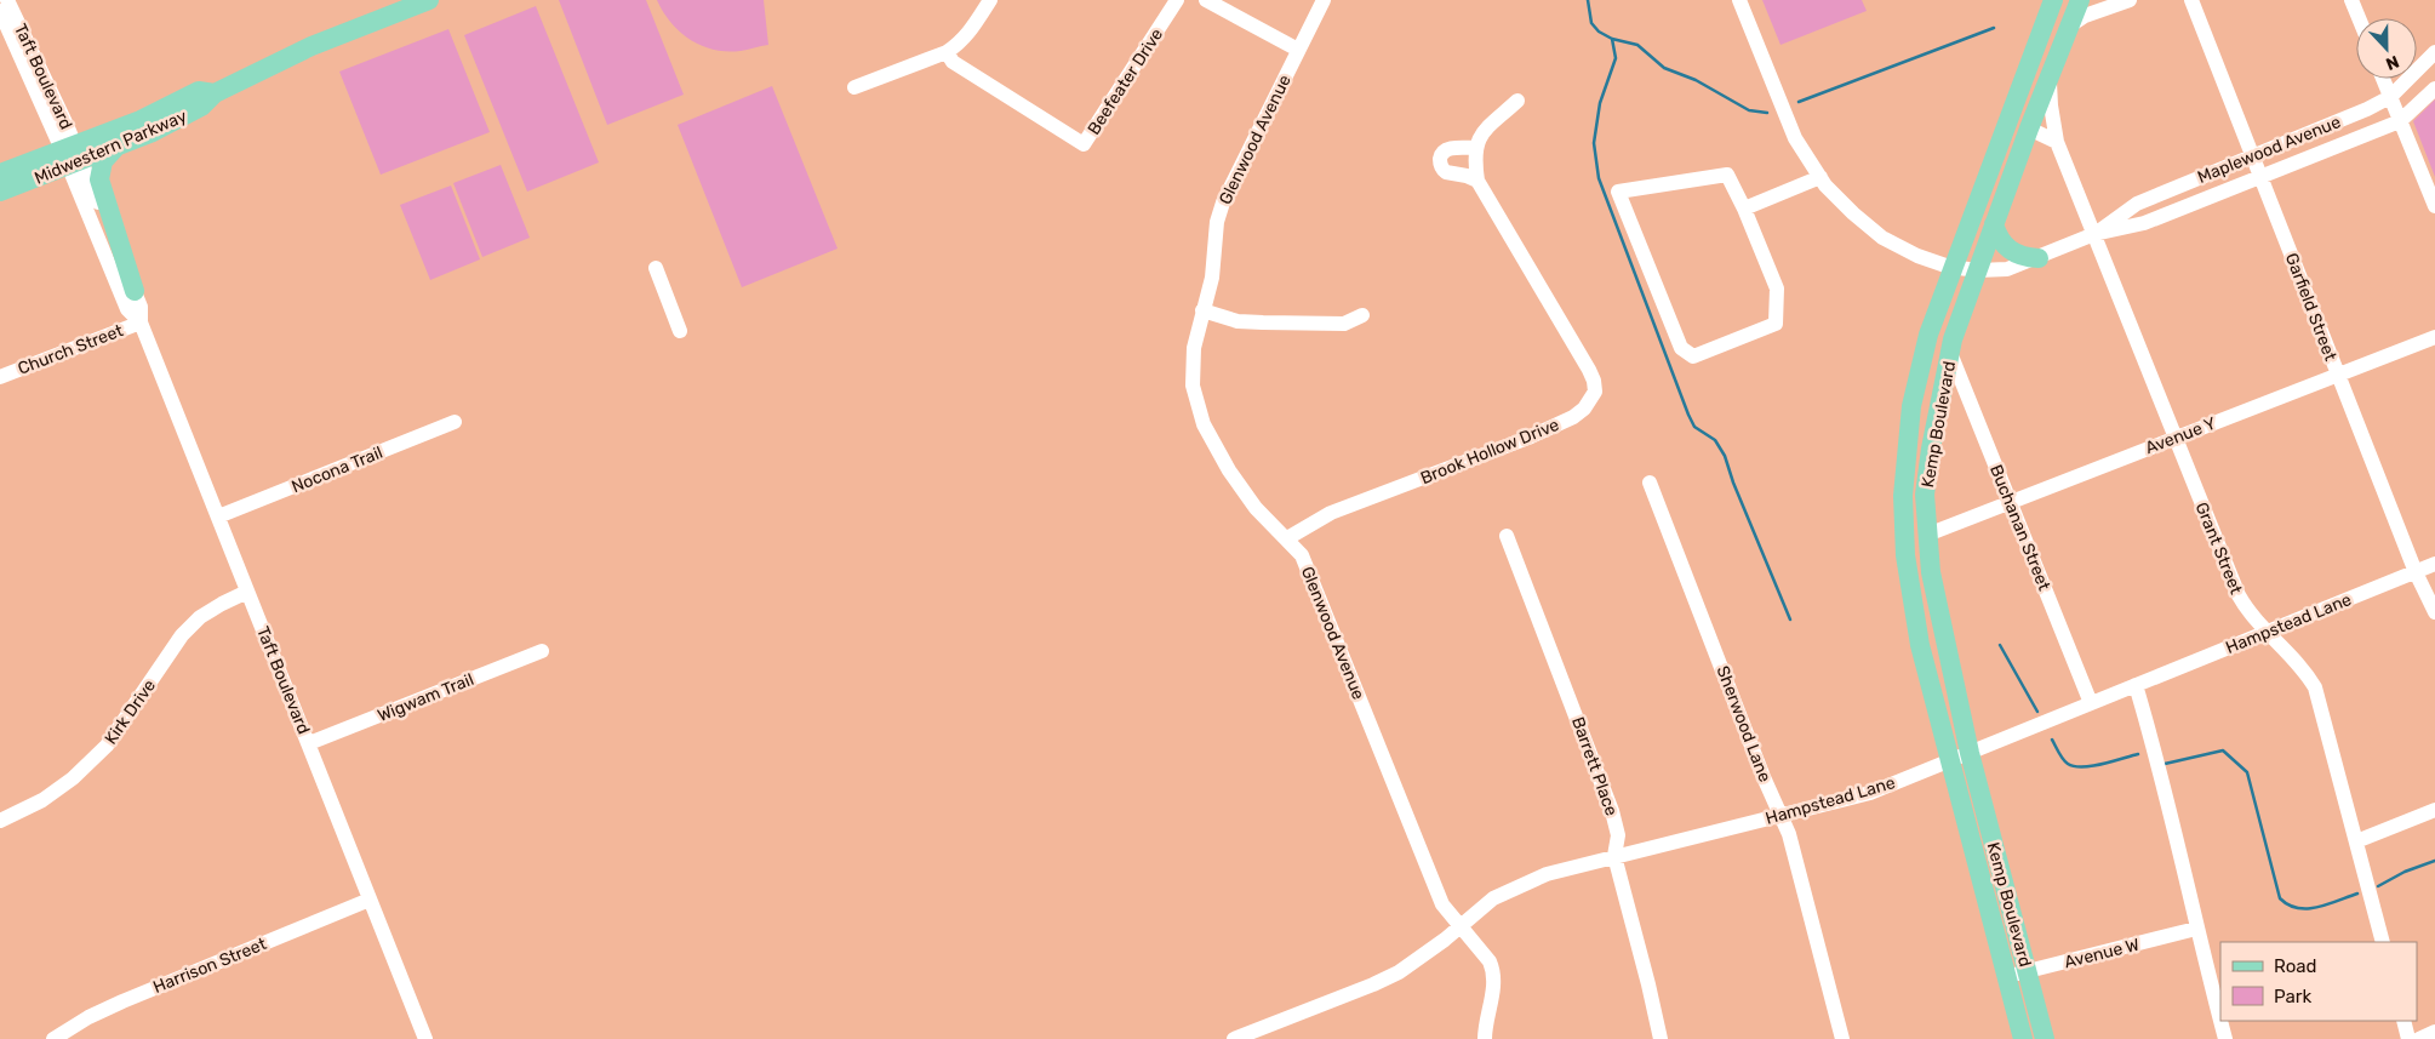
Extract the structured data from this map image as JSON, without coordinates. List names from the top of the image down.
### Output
{
  "streets": {
    "main road": ["Midwestern Parkway", "Kemp Boulevard"],
    "street": [
      "Taft Boulevard",
      "Beefeater Drive",
      "Glenwood Avenue",
      "Maplewood Avenue",
      "Garfield Street",
      "Church Street",
      "Avenue Y",
      "Brook Hollow Drive",
      "Nocona Trail",
      "Buchanan Street",
      "Grant Street",
      "Hampstead Lane",
      "Wigwam Trail",
      "Kirk Drive",
      "Sherwood Lane",
      "Barrett Place",
      "Avenue W",
      "Harrison Street"
    ]
  },
  "crossings": [
    ["Taft Boulevard", "Midwestern Parkway"],
    ["Taft Boulevard", "Church Street"],
    ["Taft Boulevard", "Nocona Trail"],
    ["Taft Boulevard", "Wigwam Trail"],
    ["Taft Boulevard", "Kirk Drive"],
    ["Taft Boulevard", "Harrison Street"],
    ["Glenwood Avenue", "Brook Hollow Drive"],
    ["Glenwood Avenue", "Hampstead Lane"],
    ["Maplewood Avenue", "Garfield Street"],
    ["Maplewood Avenue", "Kemp Boulevard"],
    ["Maplewood Avenue", "Grant Street"],
    ["Garfield Street", "Avenue Y"],
    ["Garfield Street", "Hampstead Lane"],
    ["Kemp Boulevard", "Avenue Y"],
    ["Kemp Boulevard", "Buchanan Street"],
    ["Kemp Boulevard", "Grant Street"],
    ["Kemp Boulevard", "Hampstead Lane"],
    ["Kemp Boulevard", "Avenue W"],
    ["Avenue Y", "Buchanan Street"],
    ["Avenue Y", "Grant Street"],
    ["Buchanan Street", "Hampstead Lane"],
    ["Grant Street", "Hampstead Lane"],
    ["Hampstead Lane", "Sherwood Lane"],
    ["Hampstead Lane", "Barrett Place"]
  ],
  "legend": ["Road", "Park"],
  "north": "bottom"
}
